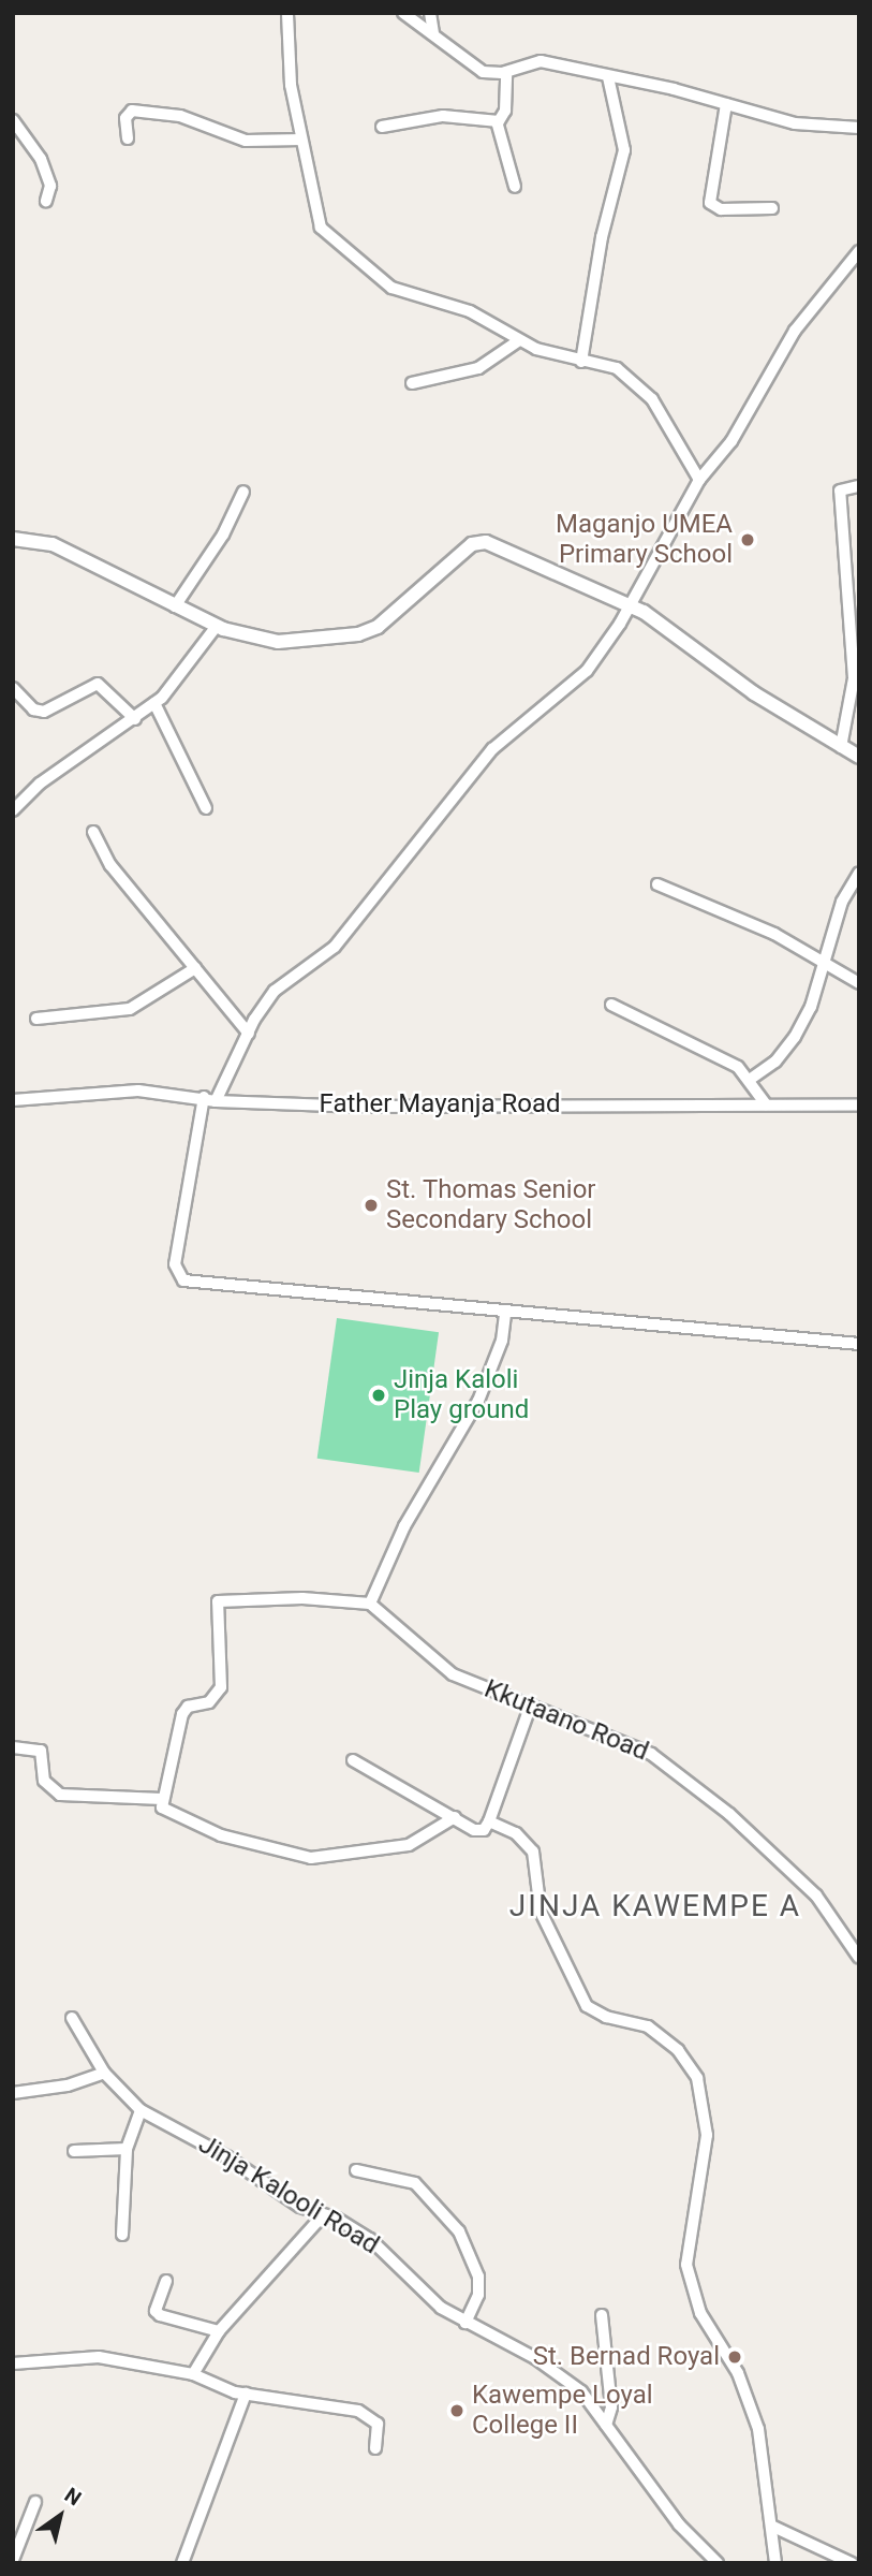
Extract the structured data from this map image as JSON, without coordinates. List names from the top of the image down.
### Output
{
  "streets": {
    "street": ["Father Mayanja Road", "Kkutaano Road", "Jinja Kalooli Road"]
  },
  "districts": ["JINJA KAWEMPE A"],
  "places": [
    "Maganjo UMEA Primary School",
    "St. Thomas Senior Secondary School",
    "Jinja Kaloli Play ground",
    "St. Bernad Royal",
    "Kawempe Loyal College II"
  ],
  "north": "top right"
}
